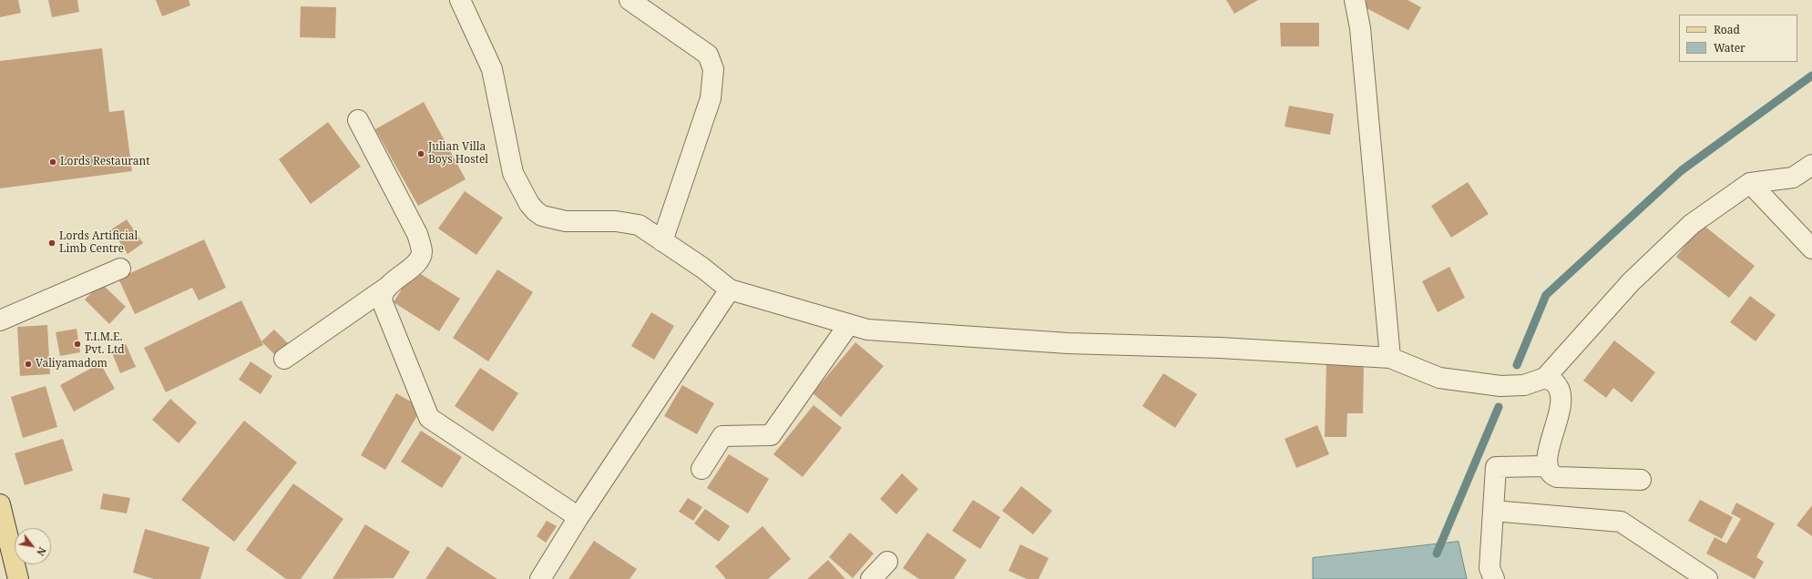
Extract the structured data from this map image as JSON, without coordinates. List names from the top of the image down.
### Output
{
  "places": [
    "Julian Villa Boys Hostel",
    "Lords Restaurant",
    "Lords Artificial Limb Centre",
    "T.I.M.E. Pvt. Ltd",
    "Valiyamadom"
  ],
  "legend": ["Road", "Water"],
  "north": "bottom right"
}
